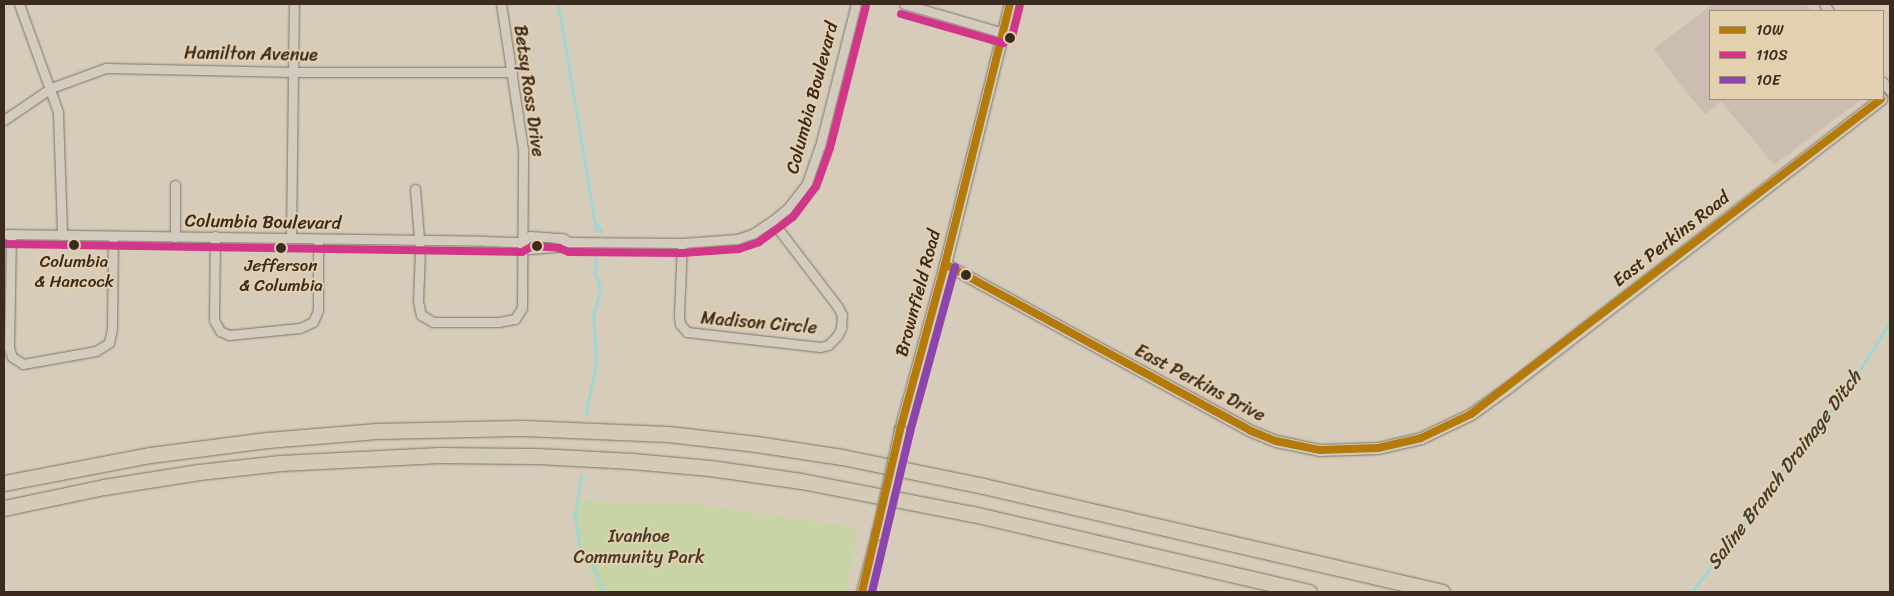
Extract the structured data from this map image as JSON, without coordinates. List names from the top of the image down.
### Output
{
  "streets": {
    "street": [
      "Hamilton Avenue",
      "Betsy Ross Drive",
      "Columbia Boulevard",
      "East Perkins Road",
      "Brownfield Road",
      "Madison Circle",
      "East Perkins Drive"
    ]
  },
  "crossings": [
    ["Hamilton Avenue", "Betsy Ross Drive"],
    ["Betsy Ross Drive", "Columbia Boulevard"],
    ["Columbia Boulevard", "Madison Circle"],
    ["East Perkins Road", "East Perkins Drive"],
    ["Brownfield Road", "East Perkins Drive"]
  ],
  "water": ["Saline Branch Drainage Ditch"],
  "parks": ["Ivanhoe Community Park"],
  "places": ["Columbia & Hancock", "Jefferson & Columbia"],
  "lines": ["transit line 10W", "transit line 110S", "transit line 10E"],
  "legend": ["10W", "110S", "10E"]
}
